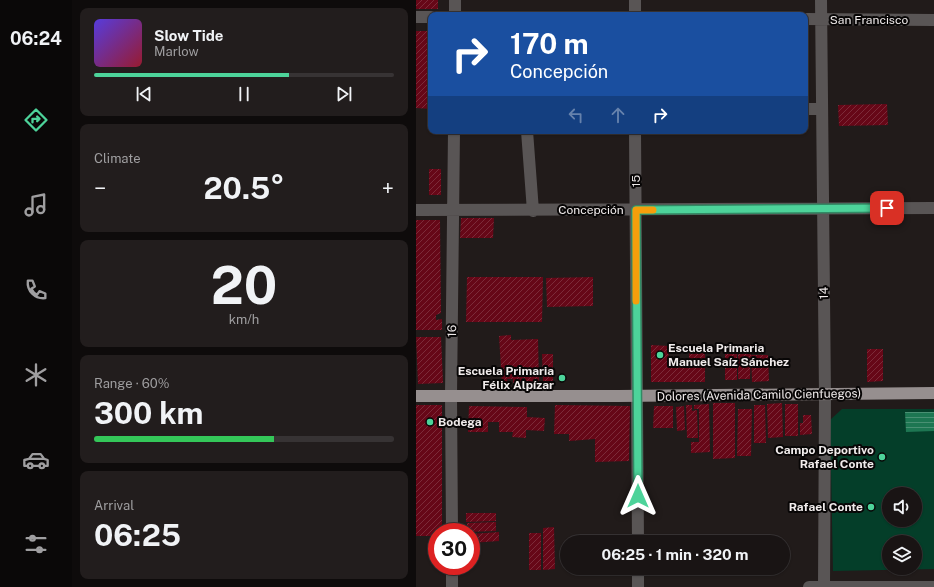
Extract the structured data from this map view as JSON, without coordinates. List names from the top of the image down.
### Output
{
  "streets": {
    "main road": ["Dolores (Avenida Camilo Cienfuegos)"],
    "street": [
      "San Francisco",
      "15",
      "Concepción",
      "14",
      "16"
    ]
  },
  "crossings": [
    ["San Francisco", "14"],
    ["15", "Concepción"],
    ["15", "Dolores (Avenida Camilo Cienfuegos)"],
    ["Concepción", "14"],
    ["Concepción", "16"],
    ["14", "Dolores (Avenida Camilo Cienfuegos)"],
    ["16", "Dolores (Avenida Camilo Cienfuegos)"]
  ],
  "places": [
    "Escuela Primaria Manuel Saíz Sánchez",
    "Escuela Primaria Félix Alpízar",
    "Bodega",
    "Campo Deportivo Rafael Conte",
    "Rafael Conte"
  ],
  "page": {
    "tabs": "06:24",
    "turn": ["170 m", "Concepción"],
    "song": ["Slow Tide", "Marlow"],
    "tile": [
      "Climate",
      ["20", "km/h"],
      ["Range · 60%", "300 km"],
      ["Arrival", "06:25"]
    ],
    "heat": ["−", "20.5°", "+"],
    "limit": "30",
    "trip": "06:25 · 1 min · 320 m"
  }
}
